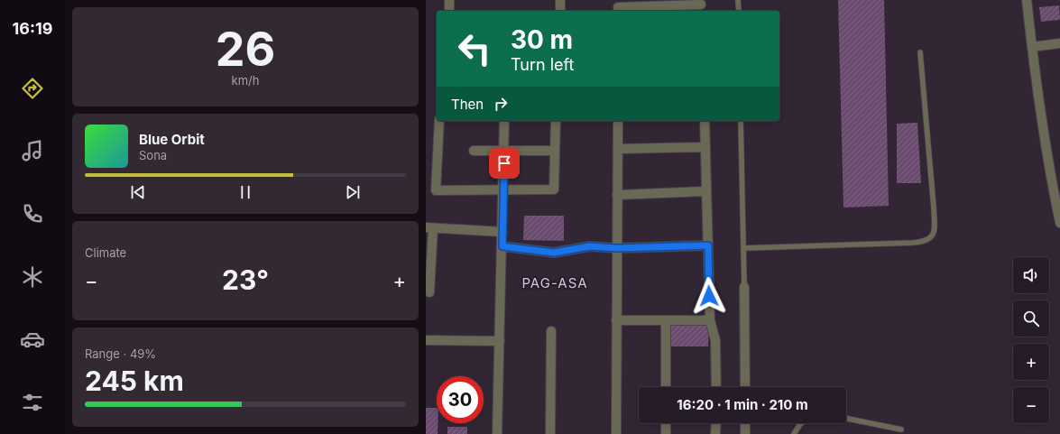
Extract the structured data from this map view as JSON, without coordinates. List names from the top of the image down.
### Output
{
  "districts": ["PAG-ASA"],
  "page": {
    "tabs": "16:19",
    "tile": [
      ["26", "km/h"],
      "Climate",
      ["Range · 49%", "245 km"]
    ],
    "turn": ["30 m", "Turn left"],
    "then": "Then",
    "song": ["Blue Orbit", "Sona"],
    "map_buttons": ["+", "−"],
    "heat": ["−", "23°", "+"],
    "limit": "30",
    "trip": "16:20 · 1 min · 210 m"
  }
}
